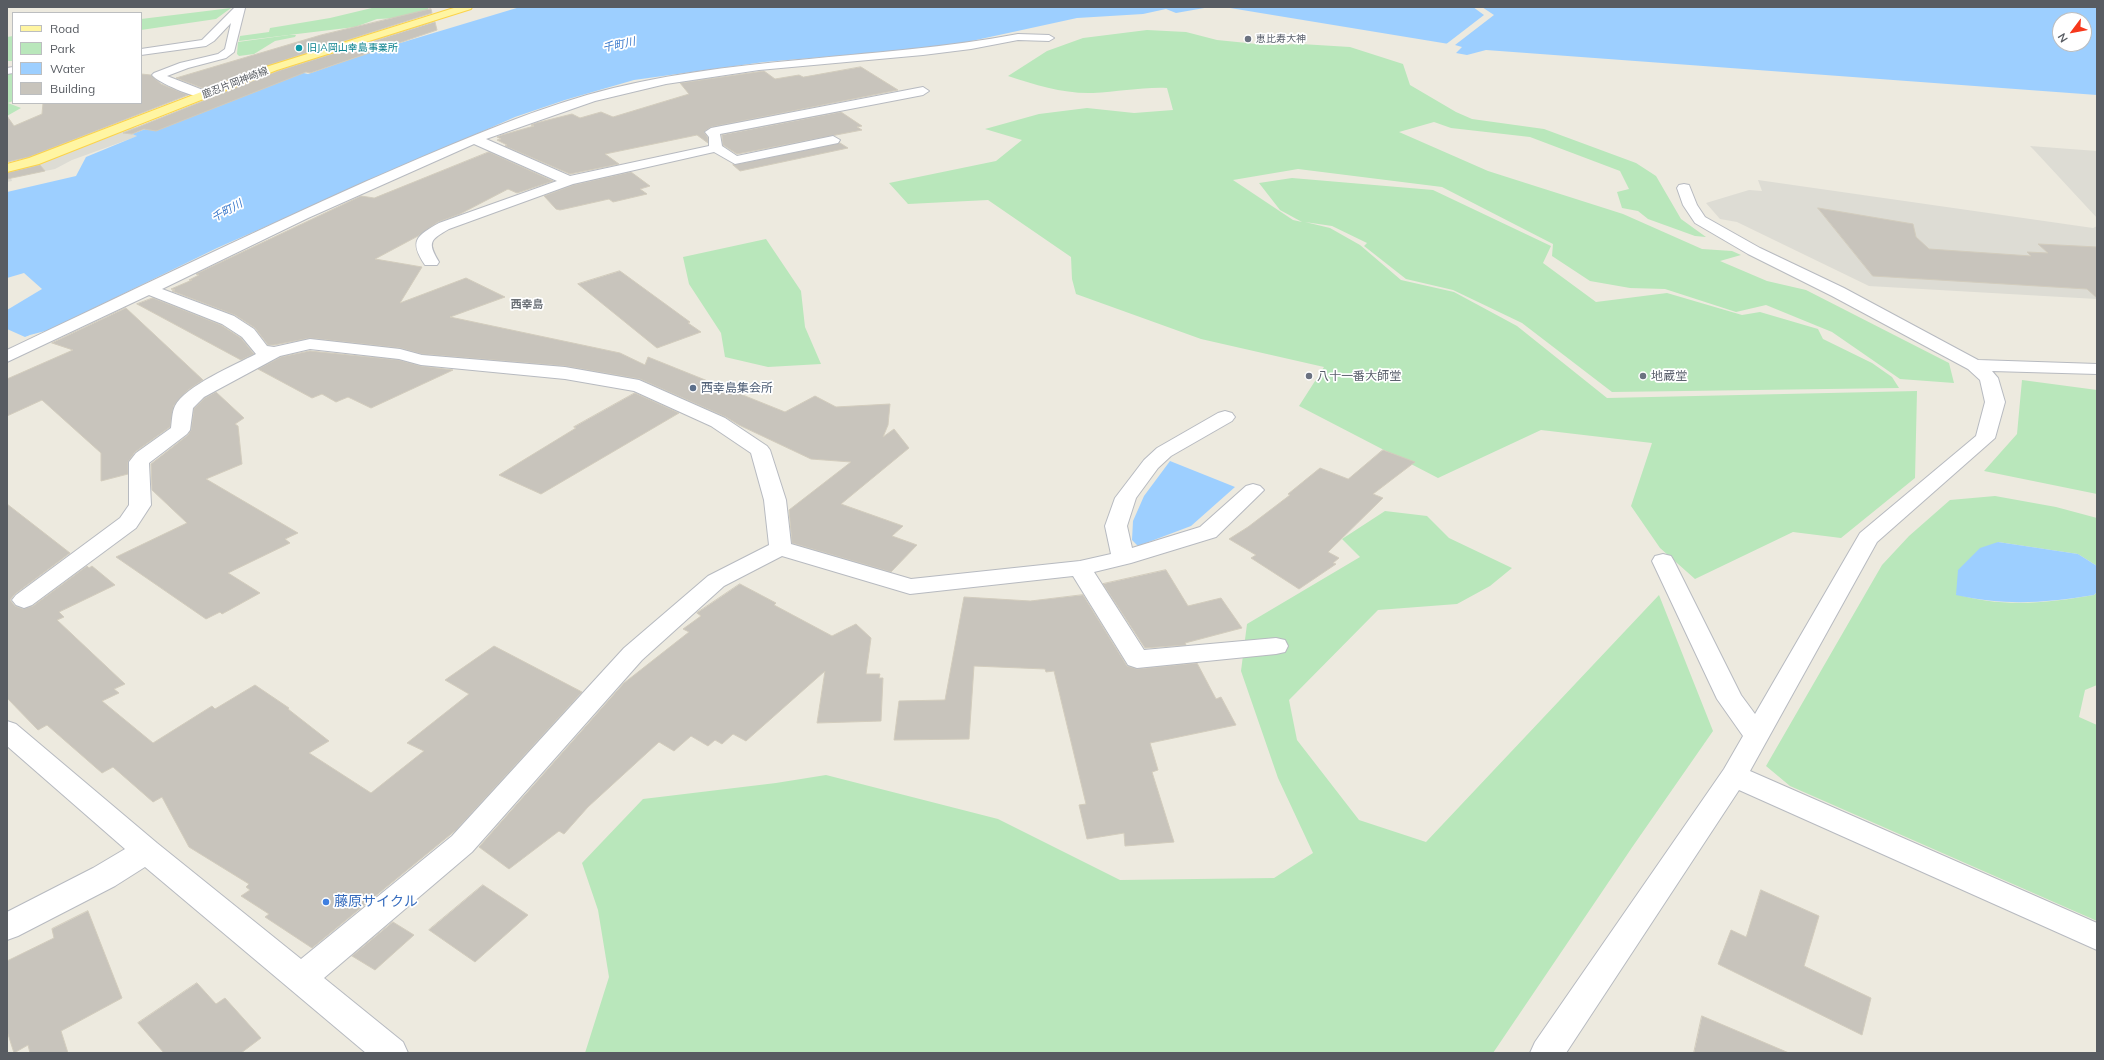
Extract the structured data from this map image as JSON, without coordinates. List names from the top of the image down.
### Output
{
  "streets": {
    "main road": ["鹿忍片岡神崎線"]
  },
  "districts": ["西幸島"],
  "water": ["千町川"],
  "places": [
    "恵比寿大神",
    "旧JA岡山幸島事業所",
    "八十一番大師堂",
    "地蔵堂",
    "西幸島集会所",
    "藤原サイクル"
  ],
  "legend": [
    "Road",
    "Park",
    "Water",
    "Building"
  ],
  "north": "bottom left"
}
